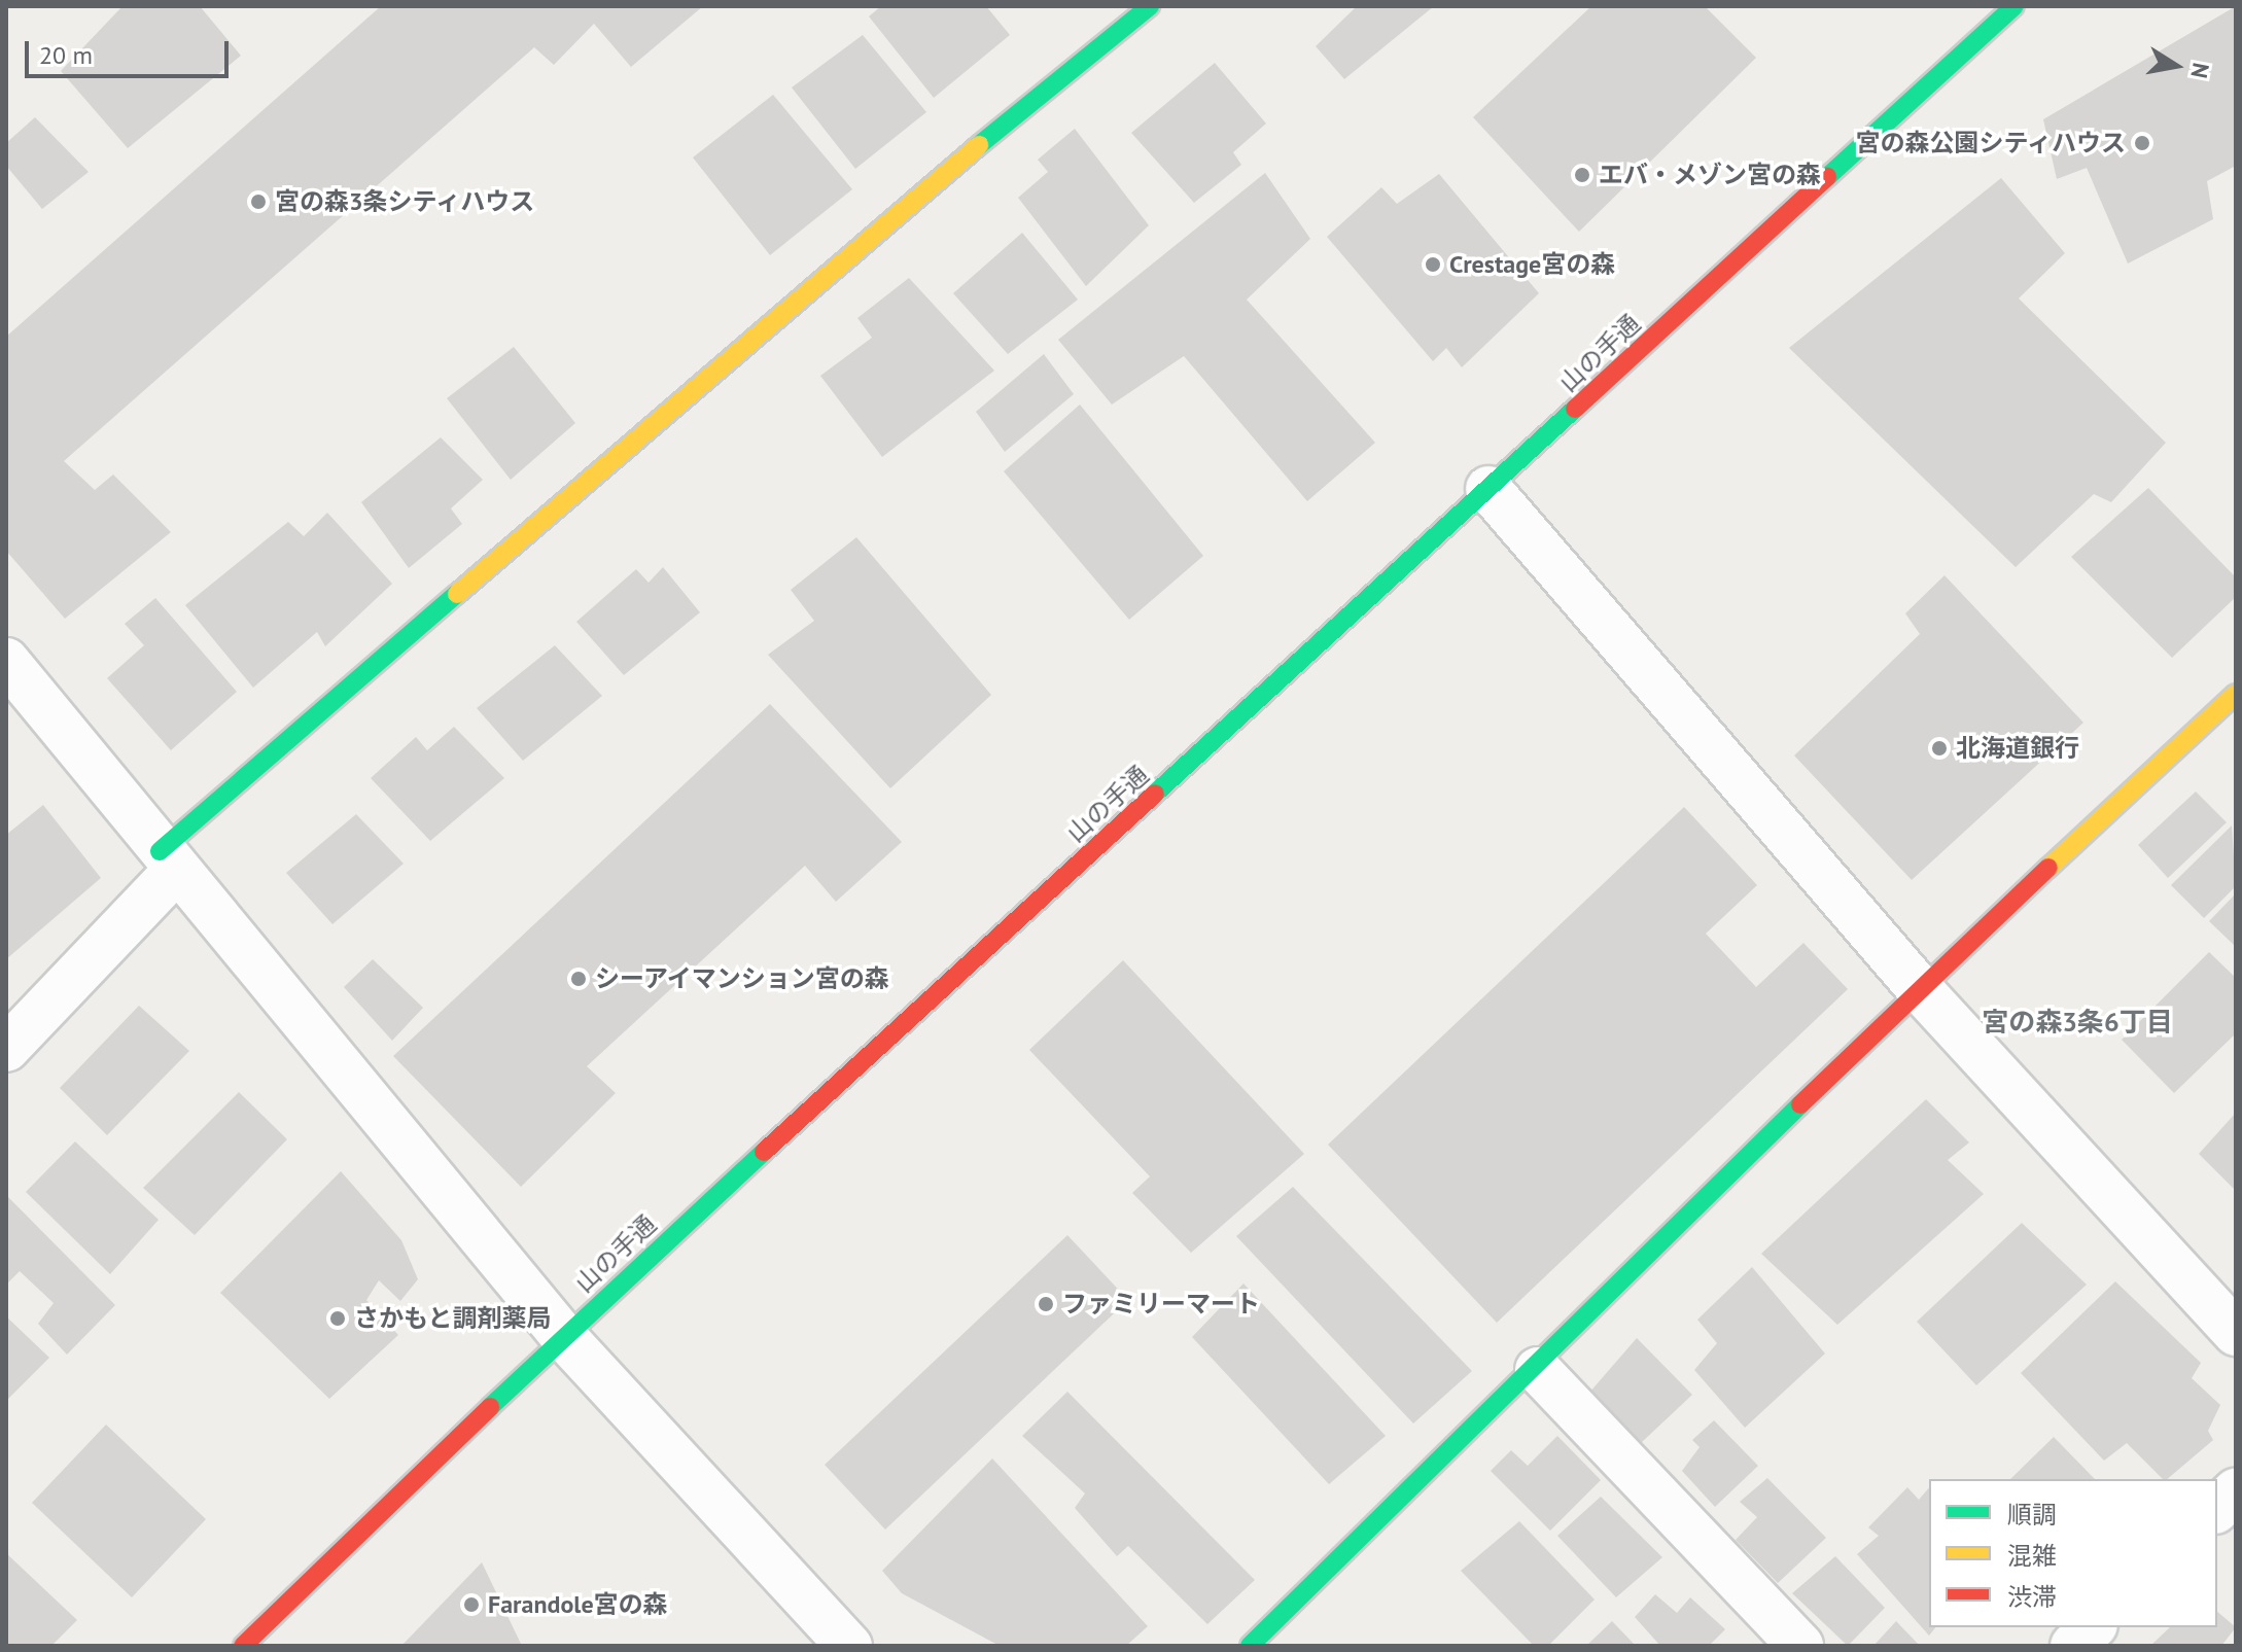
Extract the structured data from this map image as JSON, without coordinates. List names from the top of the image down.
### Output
{
  "streets": {
    "street": ["山の手通"]
  },
  "districts": ["宮の森3条6丁目"],
  "places": [
    "宮の森公園シティハウス",
    "エバ・メゾン宮の森",
    "宮の森3条シティハウス",
    "Crestage宮の森",
    "北海道銀行",
    "シーアイマンション宮の森",
    "ファミリーマート",
    "さかもと調剤薬局",
    "Farandole宮の森"
  ],
  "legend": ["順調", "混雑", "渋滞"],
  "scale_bar": "20 m",
  "north": "right"
}
